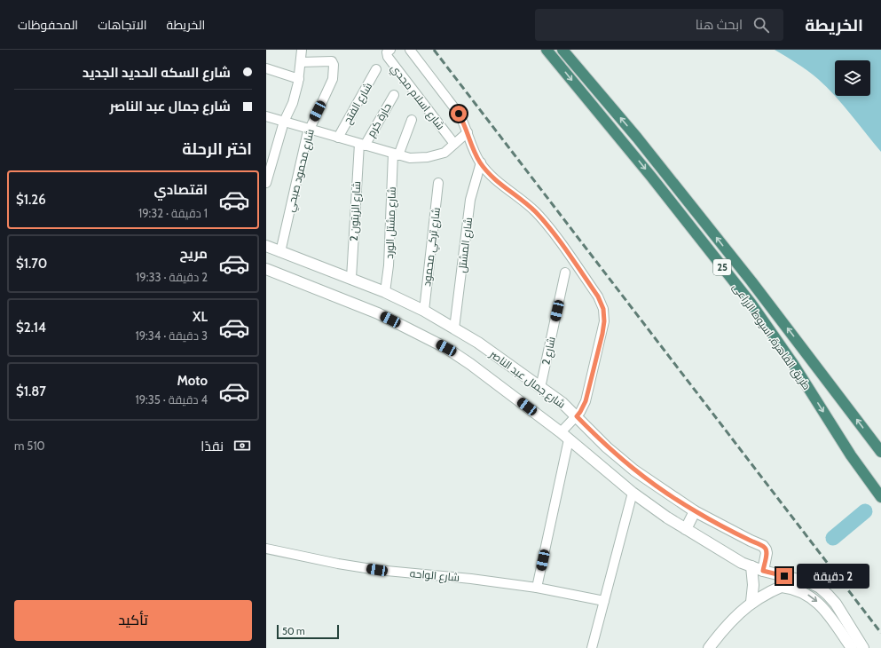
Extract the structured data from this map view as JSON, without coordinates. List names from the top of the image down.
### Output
{
  "streets": {
    "highway": ["25", "طريق القاهرة, اسيوط الزراعى"],
    "street": [
      "شارع اسلام مجدي",
      "شارع الفتح",
      "حارة كرم",
      "شارع محمود صبحي",
      "شارع الزيتون 2",
      "شارع مشتل الورد",
      "شارع المشتل",
      "شارع تركي محمود",
      "شارع 2",
      "شارع جمال عبد الناصر",
      "شارع الواحه"
    ]
  },
  "crossings": [
    ["حارة كرم", "شارع الزيتون 2"],
    ["شارع محمود صبحي", "شارع جمال عبد الناصر"],
    ["شارع الزيتون 2", "شارع جمال عبد الناصر"],
    ["شارع مشتل الورد", "شارع جمال عبد الناصر"],
    ["شارع المشتل", "شارع جمال عبد الناصر"],
    ["شارع تركي محمود", "شارع جمال عبد الناصر"],
    ["شارع 2", "شارع جمال عبد الناصر"]
  ],
  "scale_bar": "50 m",
  "page": {
    "header": "الخريطة",
    "search": "ابحث هنا",
    "nav": ["الخريطة", "الاتجاهات", "المحفوظات"],
    "banner": ["شارع السكه الحديد الجديد", "شارع جمال عبد الناصر"],
    "heading": "اختر الرحلة",
    "list": [
      {
        "name": "اقتصادي",
        "note": "1 دقيقة · 19:32",
        "value": "$1.26"
      },
      {
        "name": "مريح",
        "note": "2 دقيقة · 19:33",
        "value": "$1.70"
      },
      {
        "name": "XL",
        "note": "3 دقيقة · 19:34",
        "value": "$2.14"
      },
      {
        "name": "Moto",
        "note": "4 دقيقة · 19:35",
        "value": "$1.87"
      }
    ],
    "pay": ["نقدًا", "510 m"],
    "bubble": "2 دقيقة",
    "buttons": "تأكيد",
    "scale": "50 m"
  }
}
